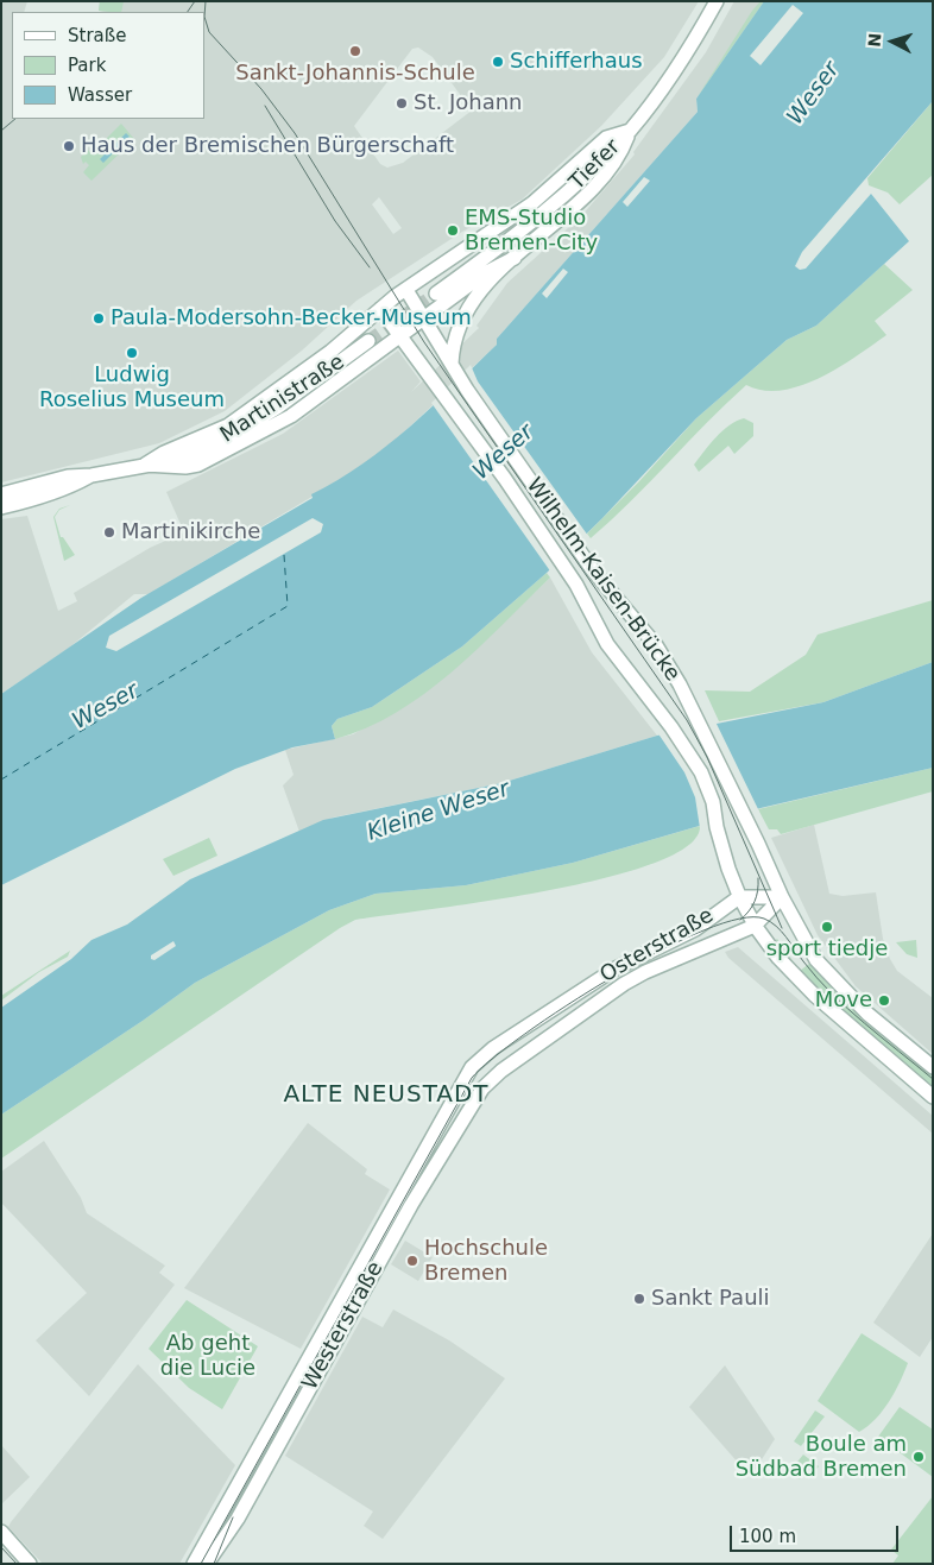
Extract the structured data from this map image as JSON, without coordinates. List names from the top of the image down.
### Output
{
  "streets": {
    "main road": [
      "Tiefer",
      "Martinistraße",
      "Wilhelm-Kaisen-Brücke",
      "Osterstraße",
      "Westerstraße"
    ]
  },
  "crossings": [
    ["Wilhelm-Kaisen-Brücke", "Osterstraße"],
    ["Osterstraße", "Westerstraße"]
  ],
  "districts": ["ALTE NEUSTADT"],
  "water": ["Weser", "Kleine Weser"],
  "parks": ["Ab geht die Lucie"],
  "places": [
    "Sankt-Johannis-Schule",
    "Schifferhaus",
    "St. Johann",
    "Haus der Bremischen Bürgerschaft",
    "EMS-Studio Bremen-City",
    "Paula-Modersohn-Becker-Museum",
    "Ludwig Roselius Museum",
    "Martinikirche",
    "sport tiedje",
    "Move",
    "Hochschule Bremen",
    "Sankt Pauli",
    "Boule am Südbad Bremen"
  ],
  "legend": ["Straße", "Park", "Wasser"],
  "scale_bar": "100 m",
  "north": "left"
}
